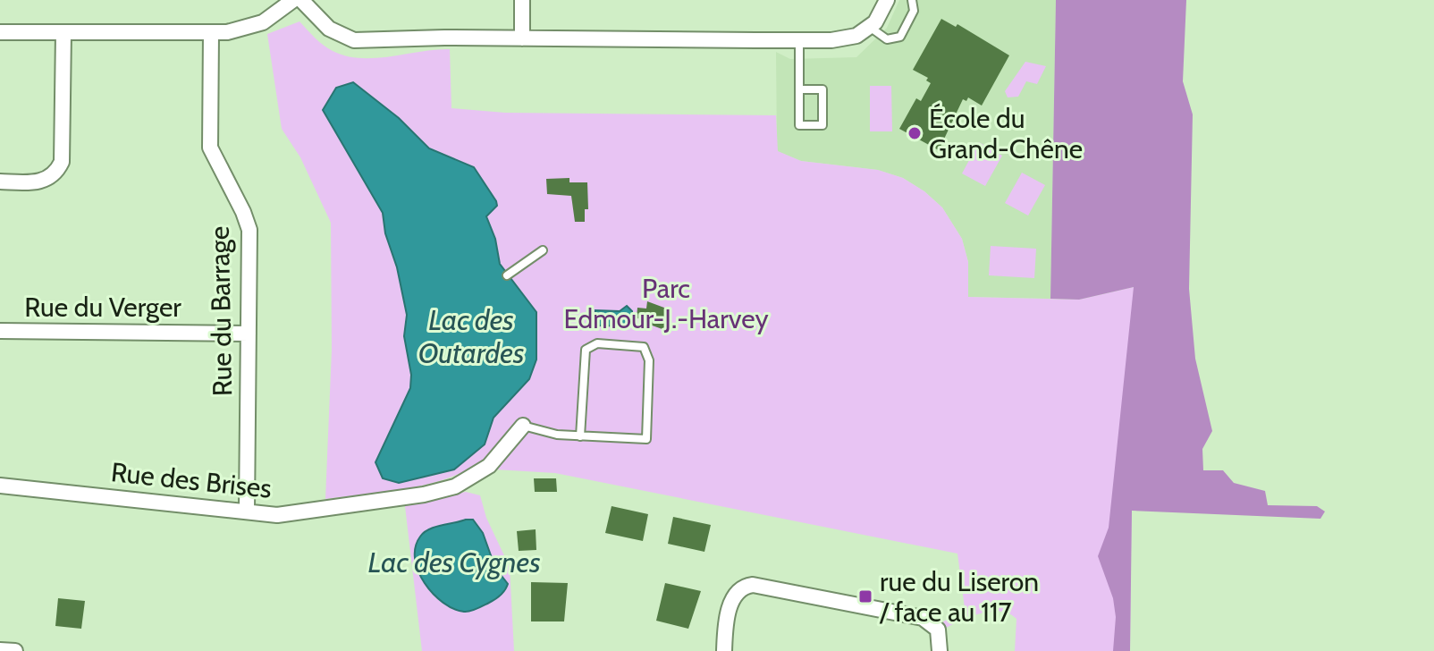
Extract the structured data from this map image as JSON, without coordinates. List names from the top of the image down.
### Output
{
  "streets": {
    "street": ["Rue du Verger", "Rue du Barrage", "Rue des Brises"]
  },
  "crossings": [
    ["Rue du Verger", "Rue du Barrage"],
    ["Rue du Barrage", "Rue des Brises"]
  ],
  "water": ["Lac des Outardes", "Lac des Cygnes"],
  "parks": ["Parc Edmour-J.-Harvey"],
  "places": {
    "other": ["École du Grand-Chêne"],
    "transit": ["rue du Liseron / face au 117"]
  }
}
